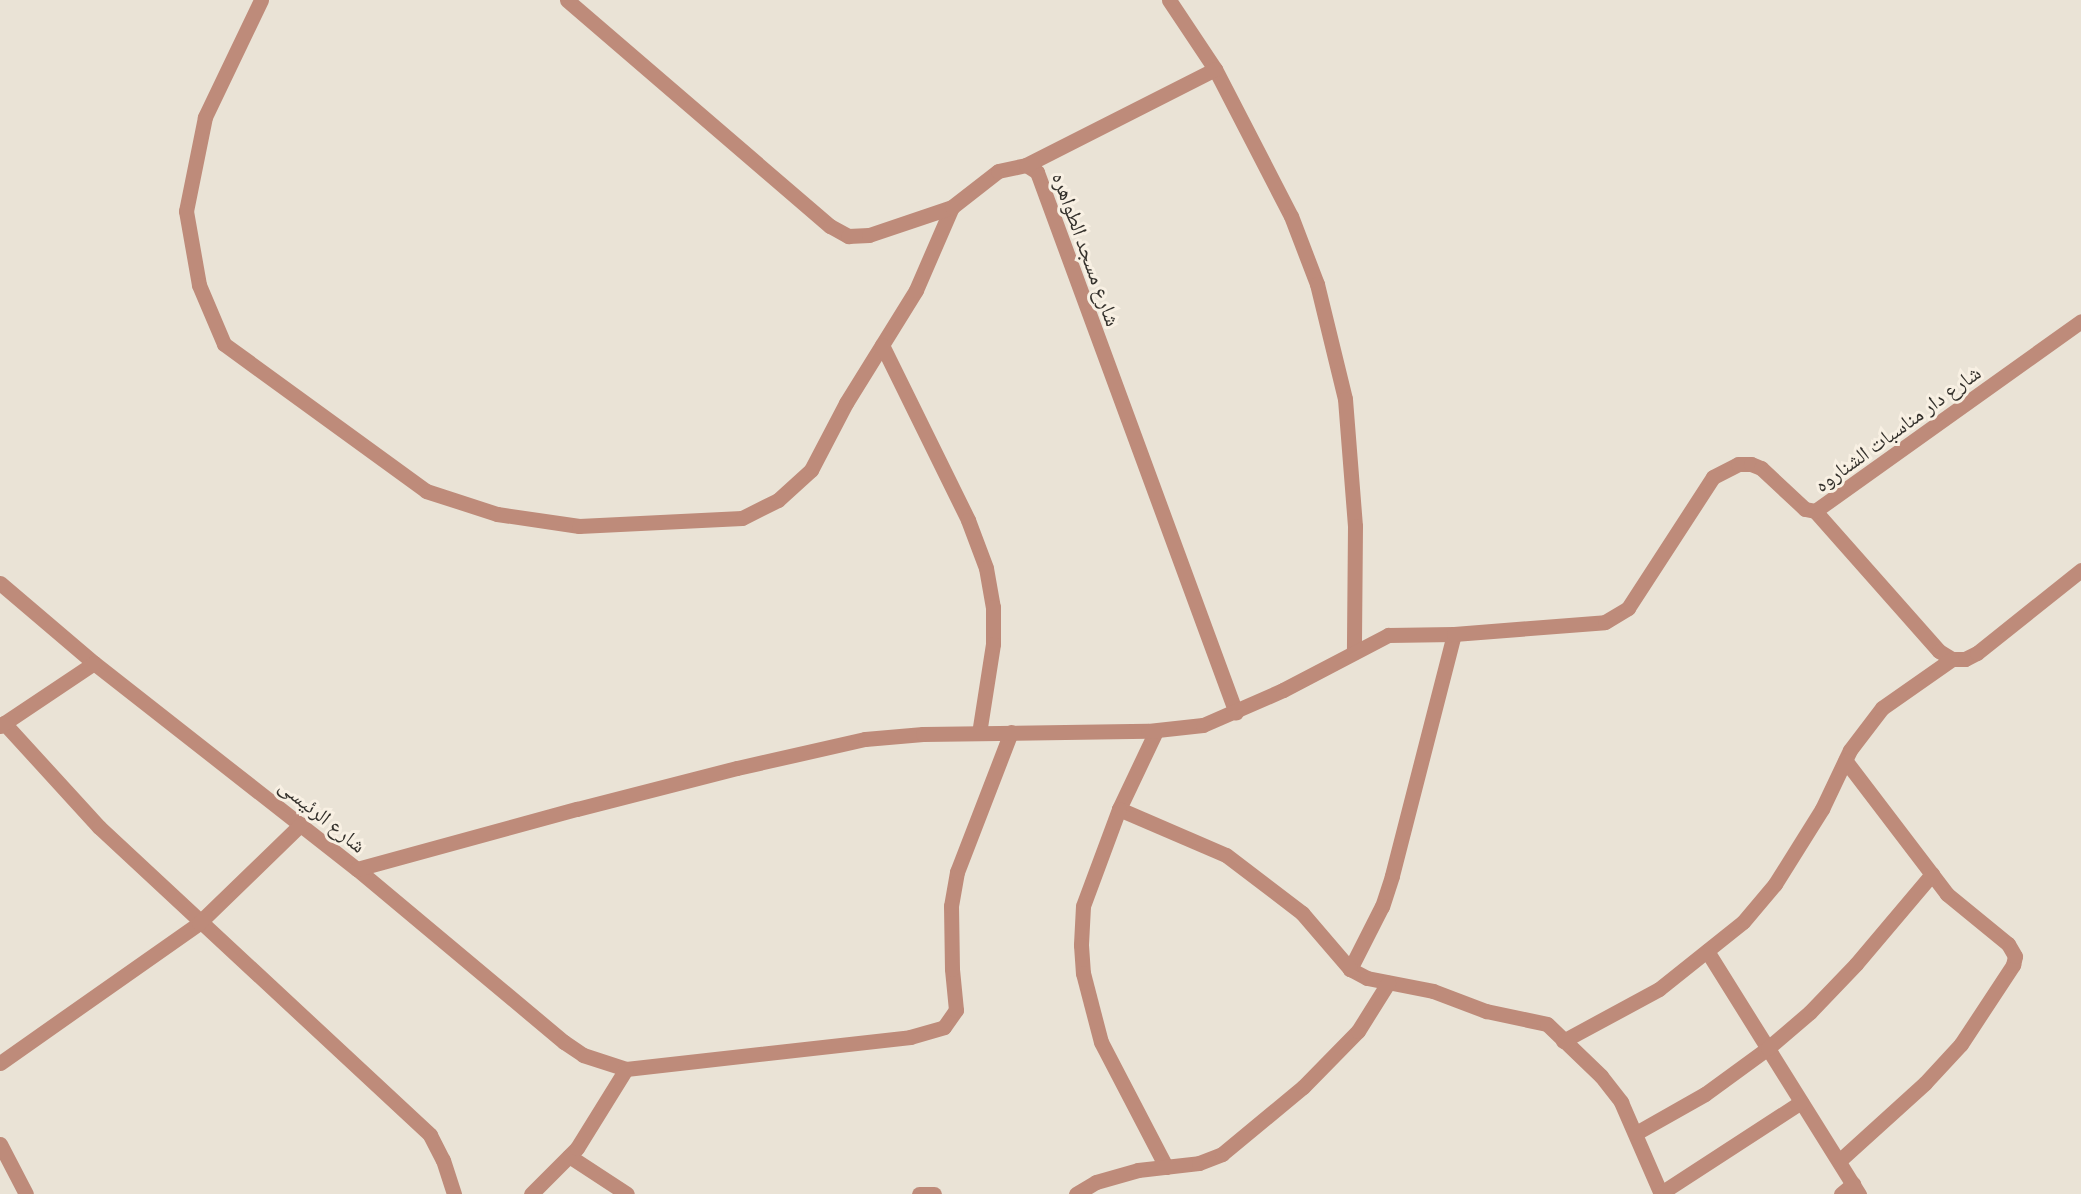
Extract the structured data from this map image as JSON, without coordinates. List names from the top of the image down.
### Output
{
  "streets": {
    "street": ["شارع مسجد الطواهره", "شارع دار مناسبات الشناروه", "شارع الرئيسى"]
  },
  "crossings": [
    ["شارع مسجد الطواهره", "شارع دار مناسبات الشناروه"],
    ["شارع دار مناسبات الشناروه", "شارع الرئيسى"]
  ]
}
